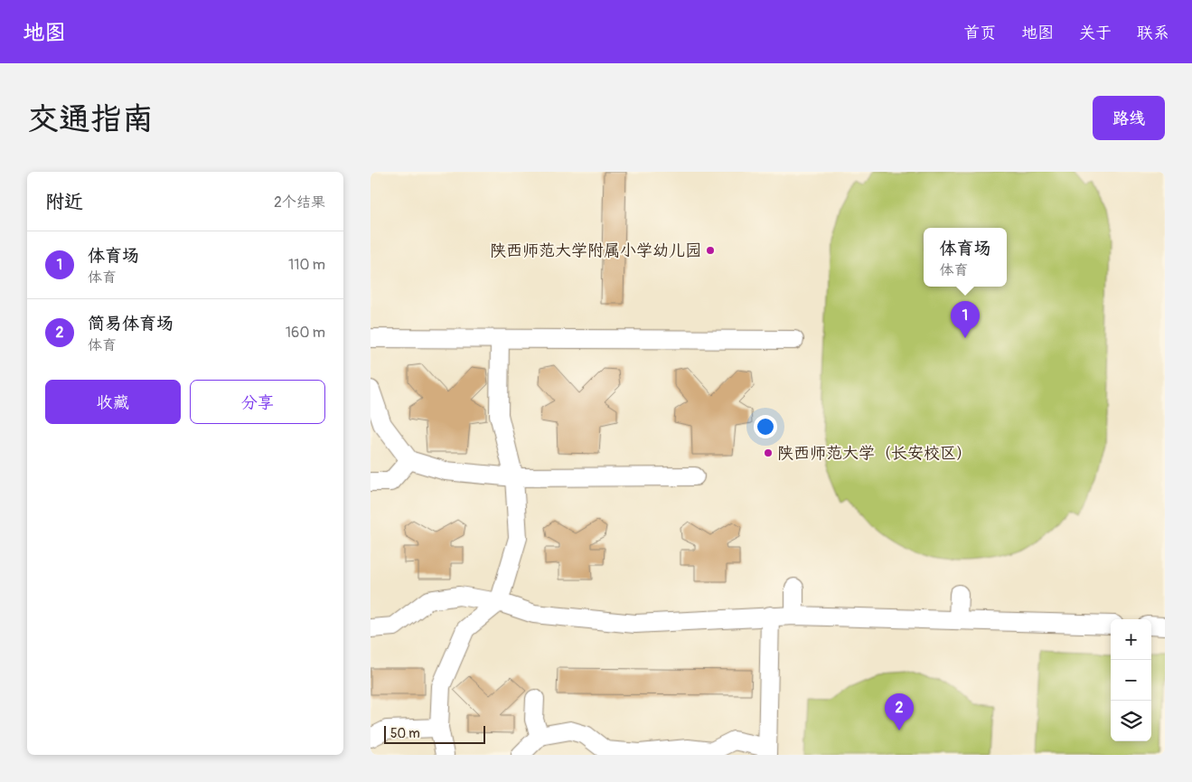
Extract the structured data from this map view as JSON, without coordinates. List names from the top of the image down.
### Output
{
  "places": ["陕西师范大学附属小学幼儿园", "陕西师范大学（长安校区）"],
  "scale_bar": "50 m",
  "page": {
    "header": "地图",
    "nav": [
      "首页",
      "地图",
      "关于",
      "联系"
    ],
    "buttons": [
      "路线",
      ["收藏", "分享"]
    ],
    "title": "交通指南",
    "heading": ["附近", "2个结果"],
    "popup": ["体育场", "体育"],
    "list": [
      {
        "mark": "1",
        "name": "体育场",
        "note": "体育",
        "value": "110 m"
      },
      {
        "mark": "2",
        "name": "简易体育场",
        "note": "体育",
        "value": "160 m"
      }
    ],
    "pins": ["1", "2"],
    "map_buttons": ["+", "−"],
    "scale": "50 m"
  }
}
